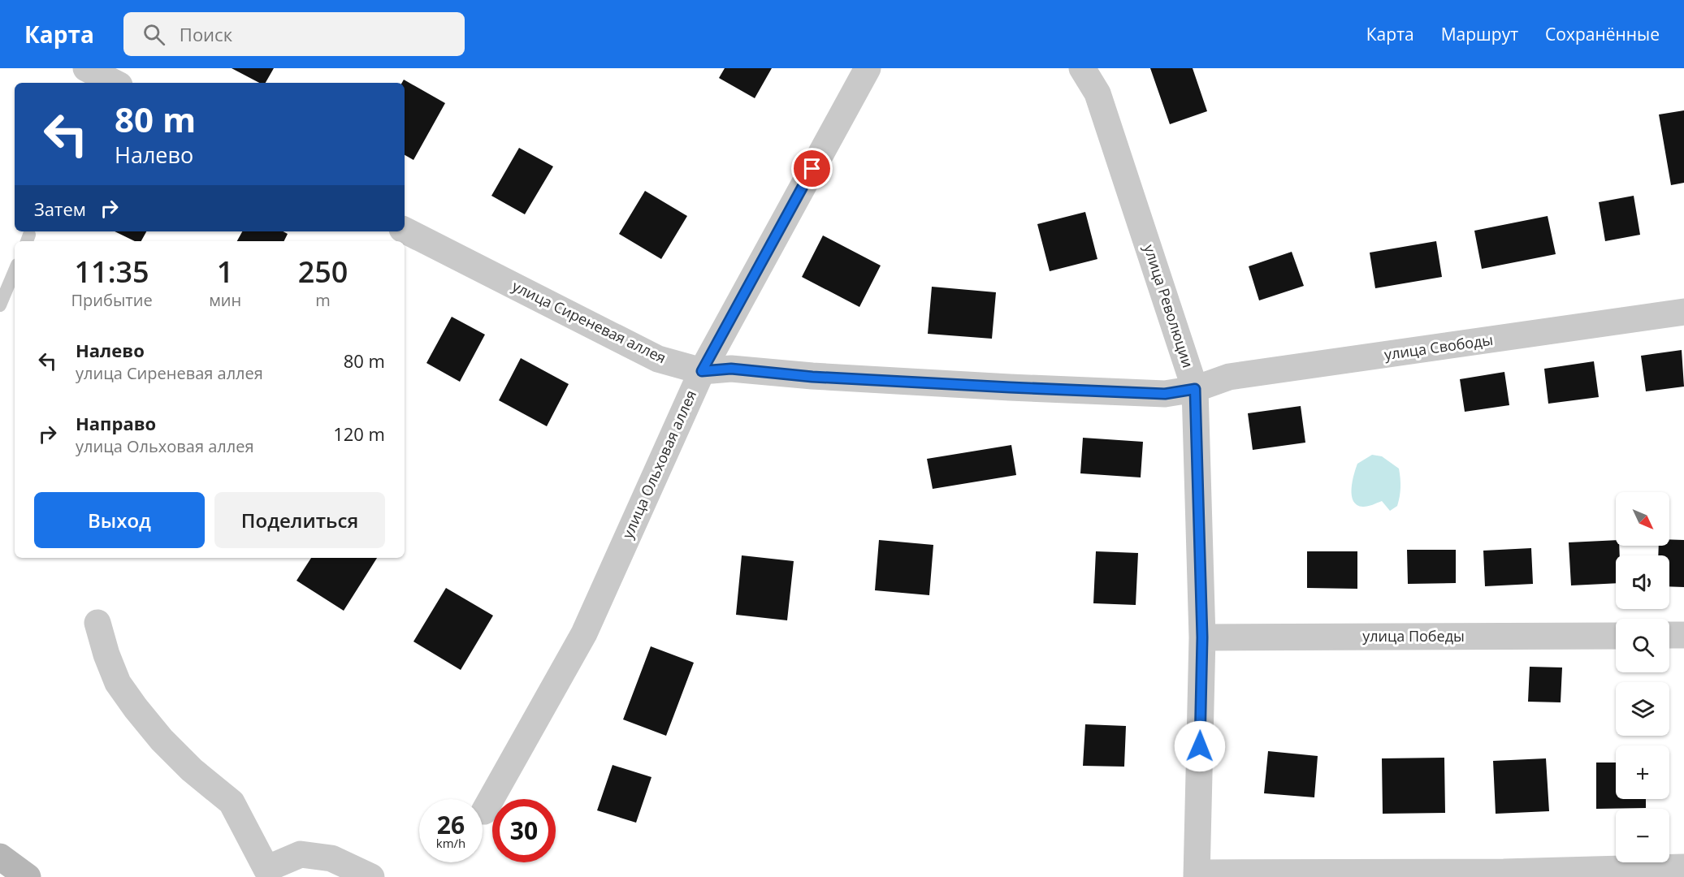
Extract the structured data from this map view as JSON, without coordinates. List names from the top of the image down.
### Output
{
  "streets": {
    "street": [
      "улица Революции",
      "улица Сиреневая аллея",
      "улица Свободы",
      "улица Ольховая аллея",
      "улица Победы"
    ]
  },
  "crossings": [
    ["улица Революции", "улица Сиреневая аллея"],
    ["улица Революции", "улица Свободы"],
    ["улица Революции", "улица Победы"],
    ["улица Сиреневая аллея", "улица Свободы"],
    ["улица Сиреневая аллея", "улица Ольховая аллея"]
  ],
  "north": "bottom right",
  "page": {
    "header": "Карта",
    "search": "Поиск",
    "nav": ["Карта", "Маршрут", "Сохранённые"],
    "turn": ["80 m", "Налево"],
    "then": "Затем",
    "eta": [
      "11:35",
      "Прибытие",
      "1",
      "мин",
      "250",
      "m"
    ],
    "list": [
      {
        "name": "Налево",
        "note": "улица Сиреневая аллея",
        "value": "80 m"
      },
      {
        "name": "Направо",
        "note": "улица Ольховая аллея",
        "value": "120 m"
      }
    ],
    "buttons": ["Выход", "Поделиться"],
    "map_buttons": ["+", "−"],
    "speed": "26 km/h",
    "limit": "30"
  }
}
